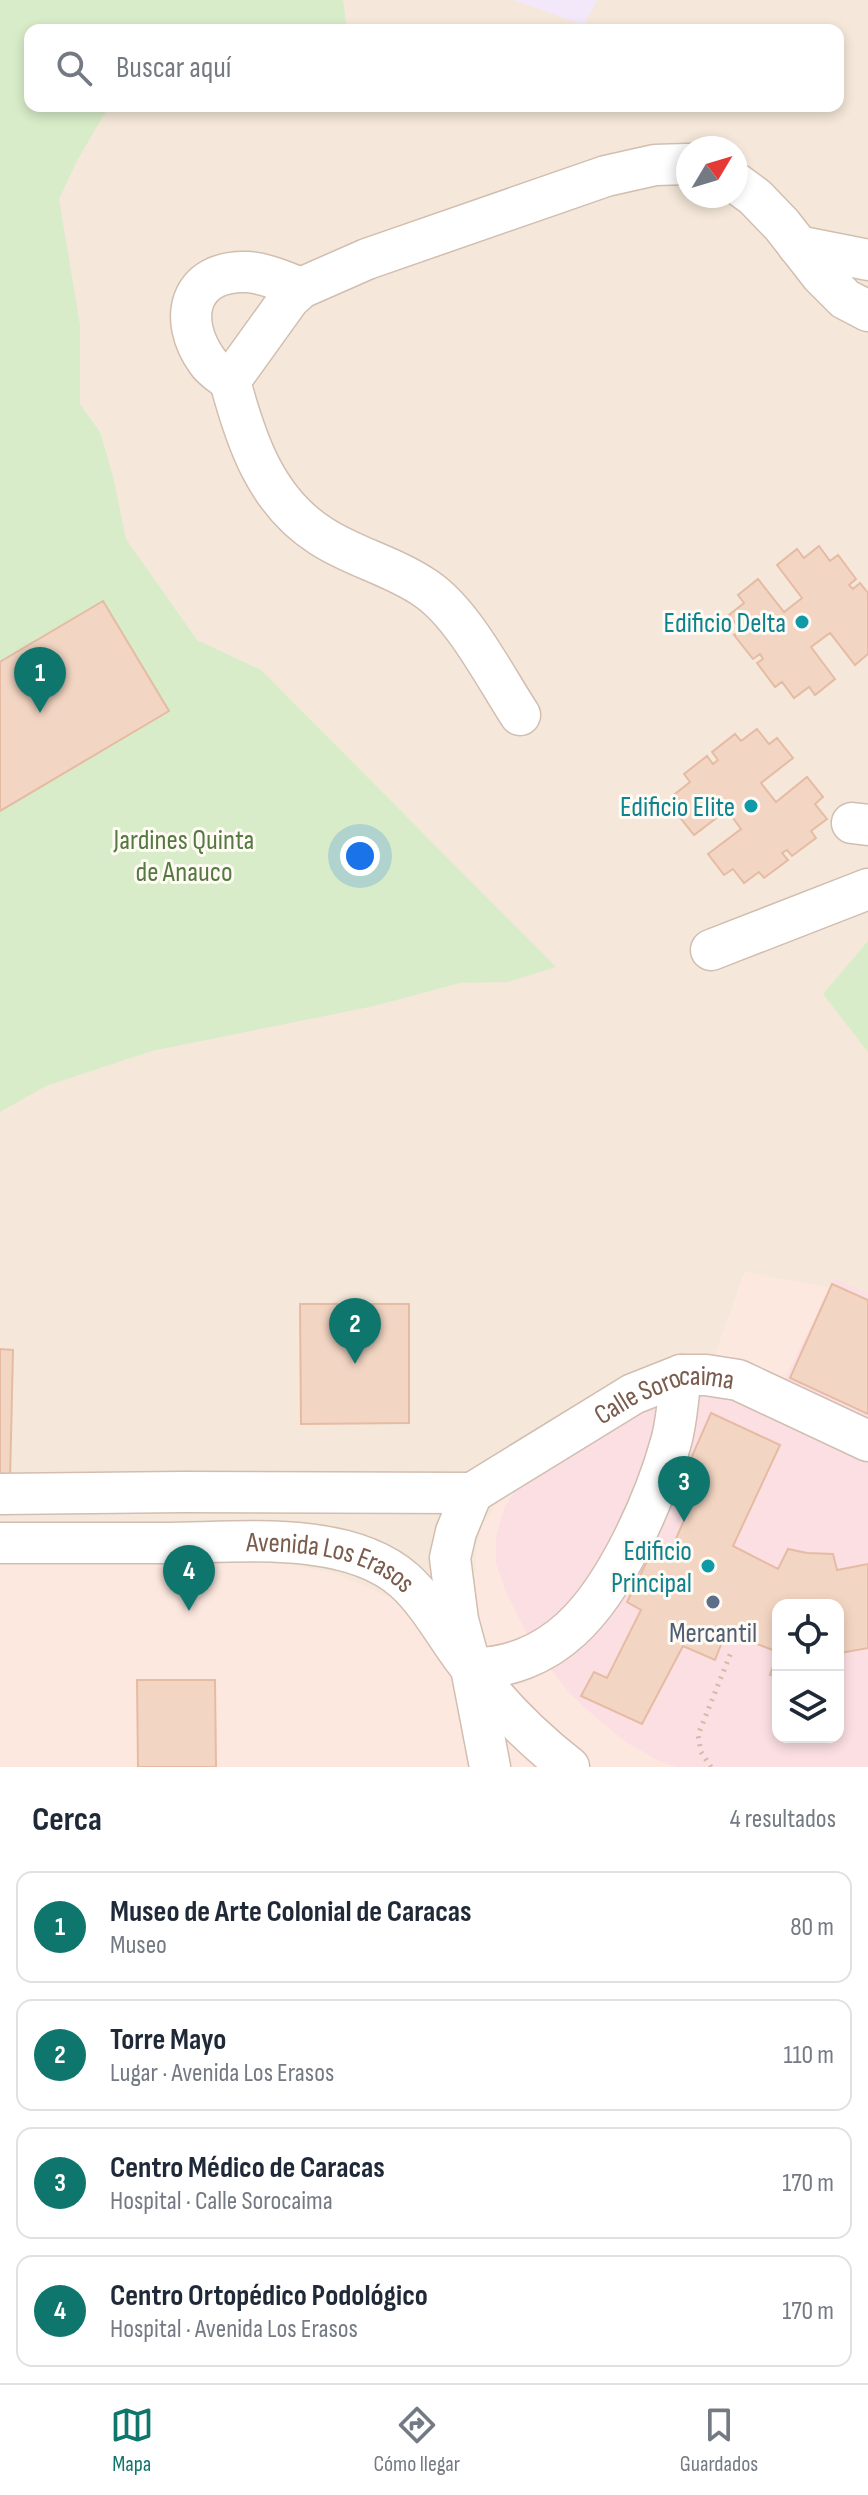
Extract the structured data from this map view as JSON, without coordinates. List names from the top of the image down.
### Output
{
  "streets": {
    "street": ["Calle Sorocaima", "Avenida Los Erasos"]
  },
  "crossings": [
    ["Calle Sorocaima", "Avenida Los Erasos"]
  ],
  "parks": ["Jardines Quinta de Anauco"],
  "places": [
    "Edificio Delta",
    "Edificio Elite",
    "Edificio Principal",
    "Mercantil"
  ],
  "north": "top right",
  "page": {
    "search": "Buscar aquí",
    "pins": [
      "1",
      "2",
      "3",
      "4"
    ],
    "heading": ["Cerca", "4 resultados"],
    "list": [
      {
        "mark": "1",
        "name": "Museo de Arte Colonial de Caracas",
        "note": "Museo",
        "value": "80 m"
      },
      {
        "mark": "2",
        "name": "Torre Mayo",
        "note": "Lugar · Avenida Los Erasos",
        "value": "110 m"
      },
      {
        "mark": "3",
        "name": "Centro Médico de Caracas",
        "note": "Hospital · Calle Sorocaima",
        "value": "170 m"
      },
      {
        "mark": "4",
        "name": "Centro Ortopédico Podológico",
        "note": "Hospital · Avenida Los Erasos",
        "value": "170 m"
      }
    ],
    "nav": ["Mapa", "Cómo llegar", "Guardados"]
  }
}
